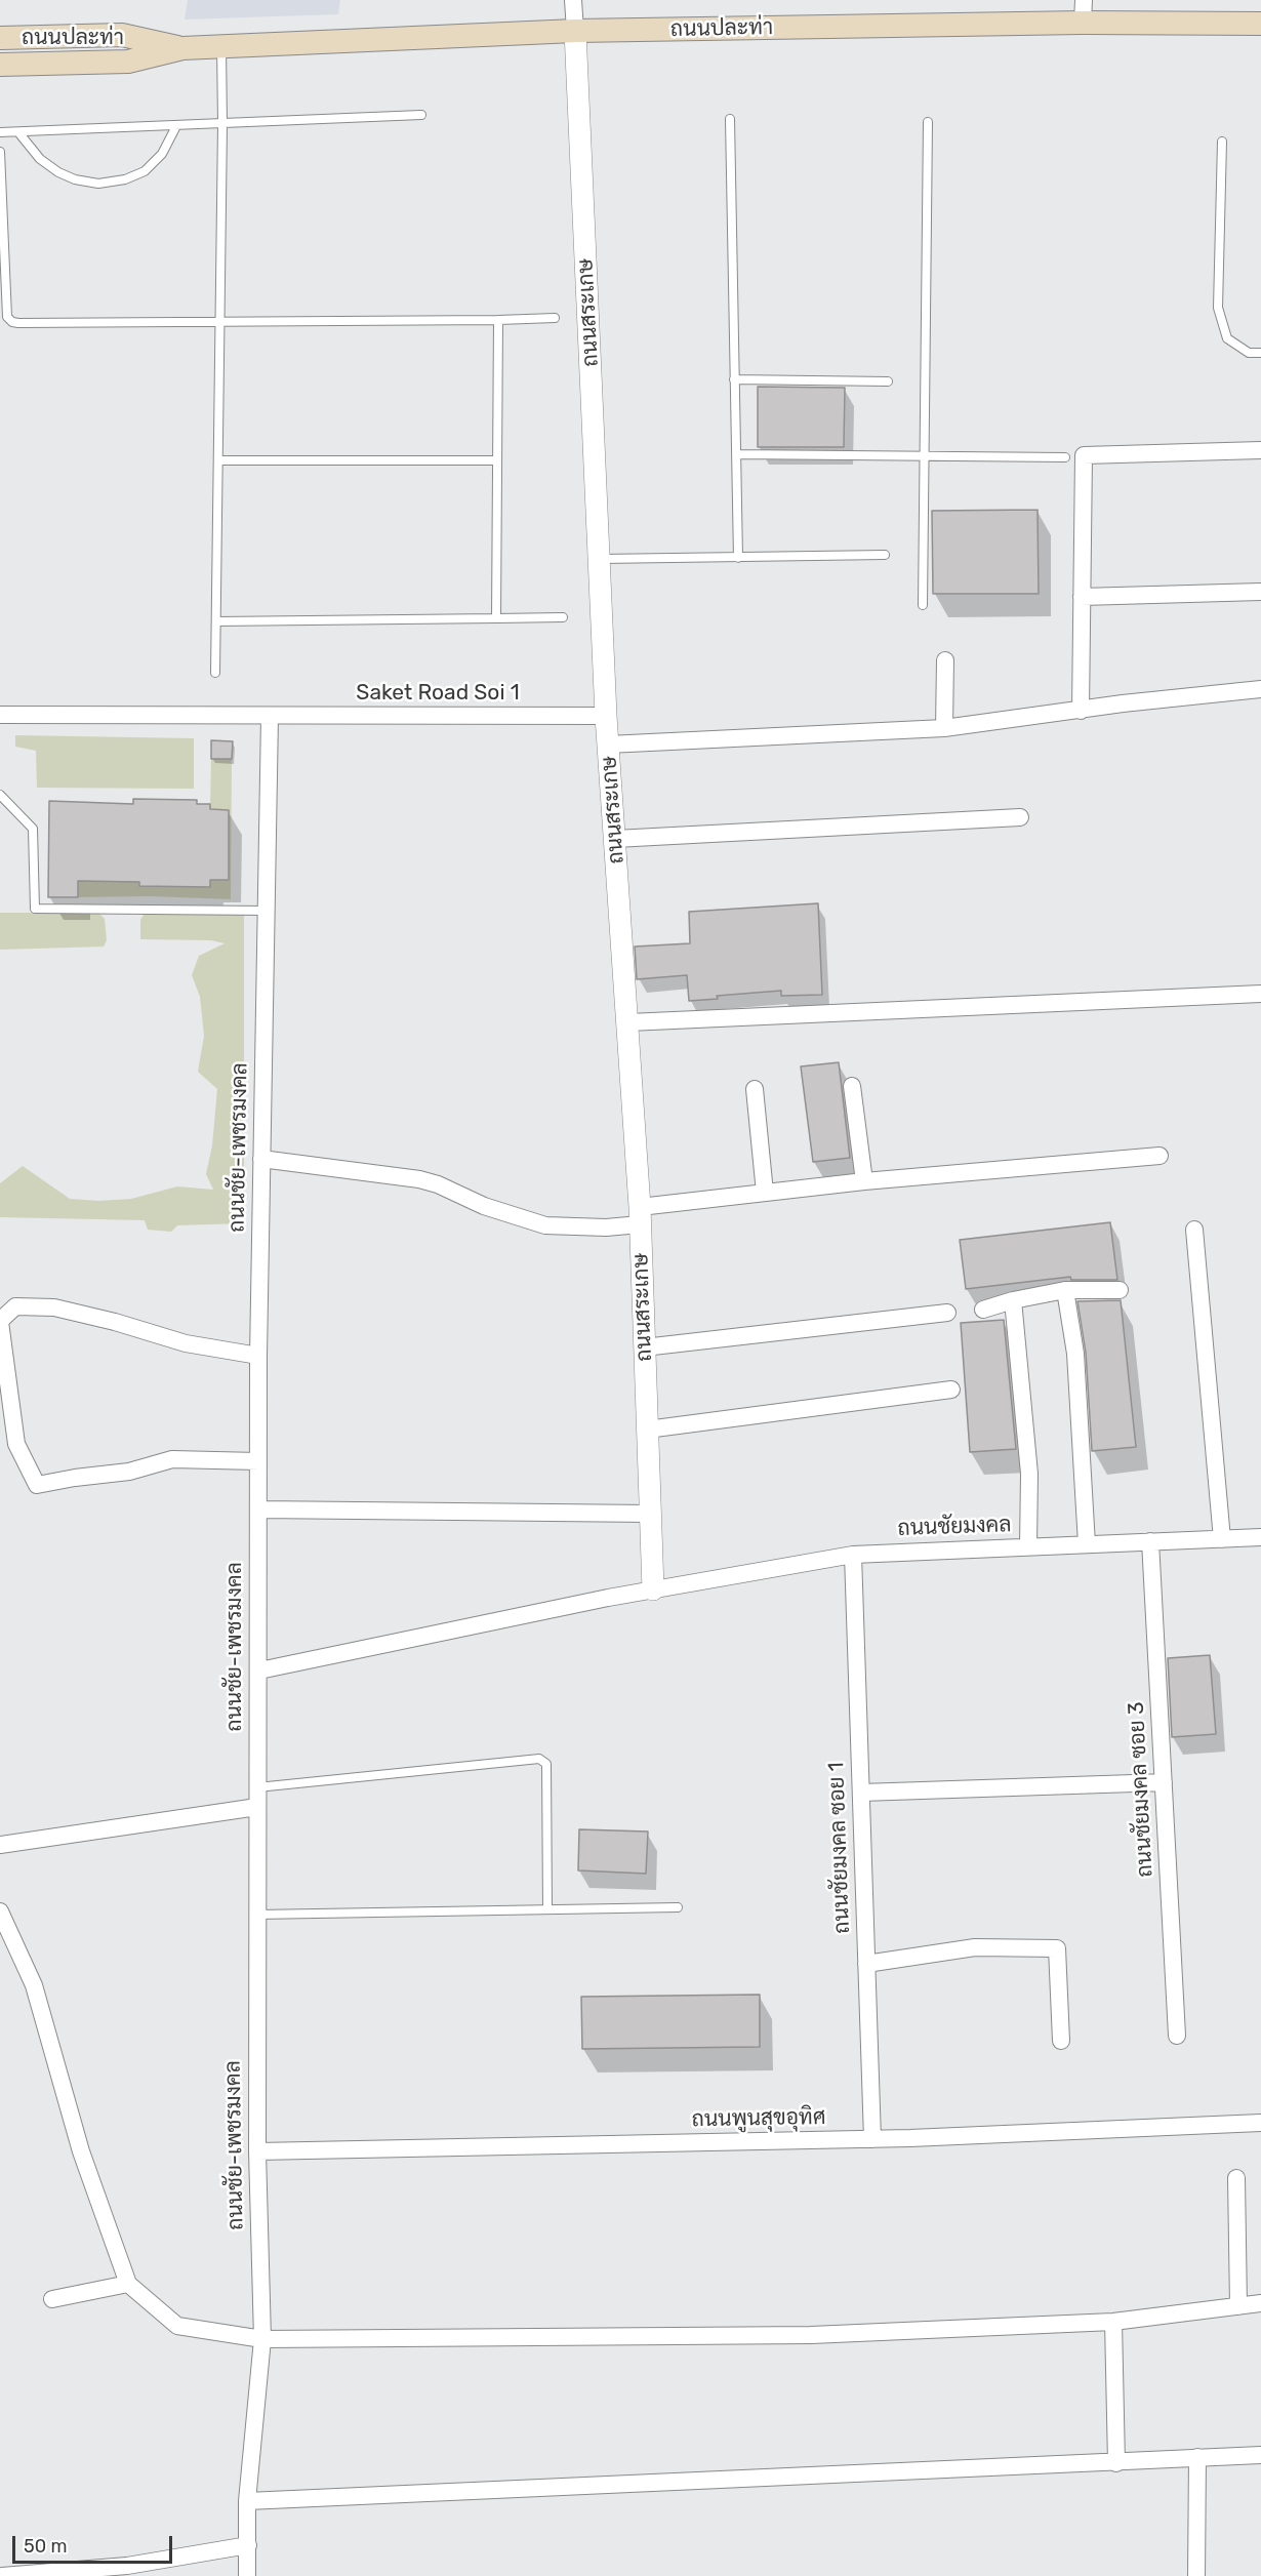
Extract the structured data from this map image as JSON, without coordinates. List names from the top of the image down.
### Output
{
  "streets": {
    "main road": ["ถนนปละท่า"],
    "street": [
      "ถนนสระเกษ",
      "Saket Road Soi 1",
      "ถนนชัย-เพชรมงคล",
      "ถนนชัยมงคล",
      "ถนนชัยมงคล ซอย 3",
      "ถนนชัยมงคล ซอย 1",
      "ถนนพูนสุขอุทิศ"
    ]
  },
  "crossings": [
    ["ถนนปละท่า", "ถนนสระเกษ"],
    ["ถนนสระเกษ", "Saket Road Soi 1"],
    ["ถนนสระเกษ", "ถนนชัยมงคล"],
    ["Saket Road Soi 1", "ถนนชัย-เพชรมงคล"],
    ["ถนนชัย-เพชรมงคล", "ถนนชัยมงคล"],
    ["ถนนชัย-เพชรมงคล", "ถนนพูนสุขอุทิศ"],
    ["ถนนชัยมงคล", "ถนนชัยมงคล ซอย 3"],
    ["ถนนชัยมงคล", "ถนนชัยมงคล ซอย 1"],
    ["ถนนชัยมงคล ซอย 1", "ถนนพูนสุขอุทิศ"]
  ],
  "scale_bar": "50 m"
}
